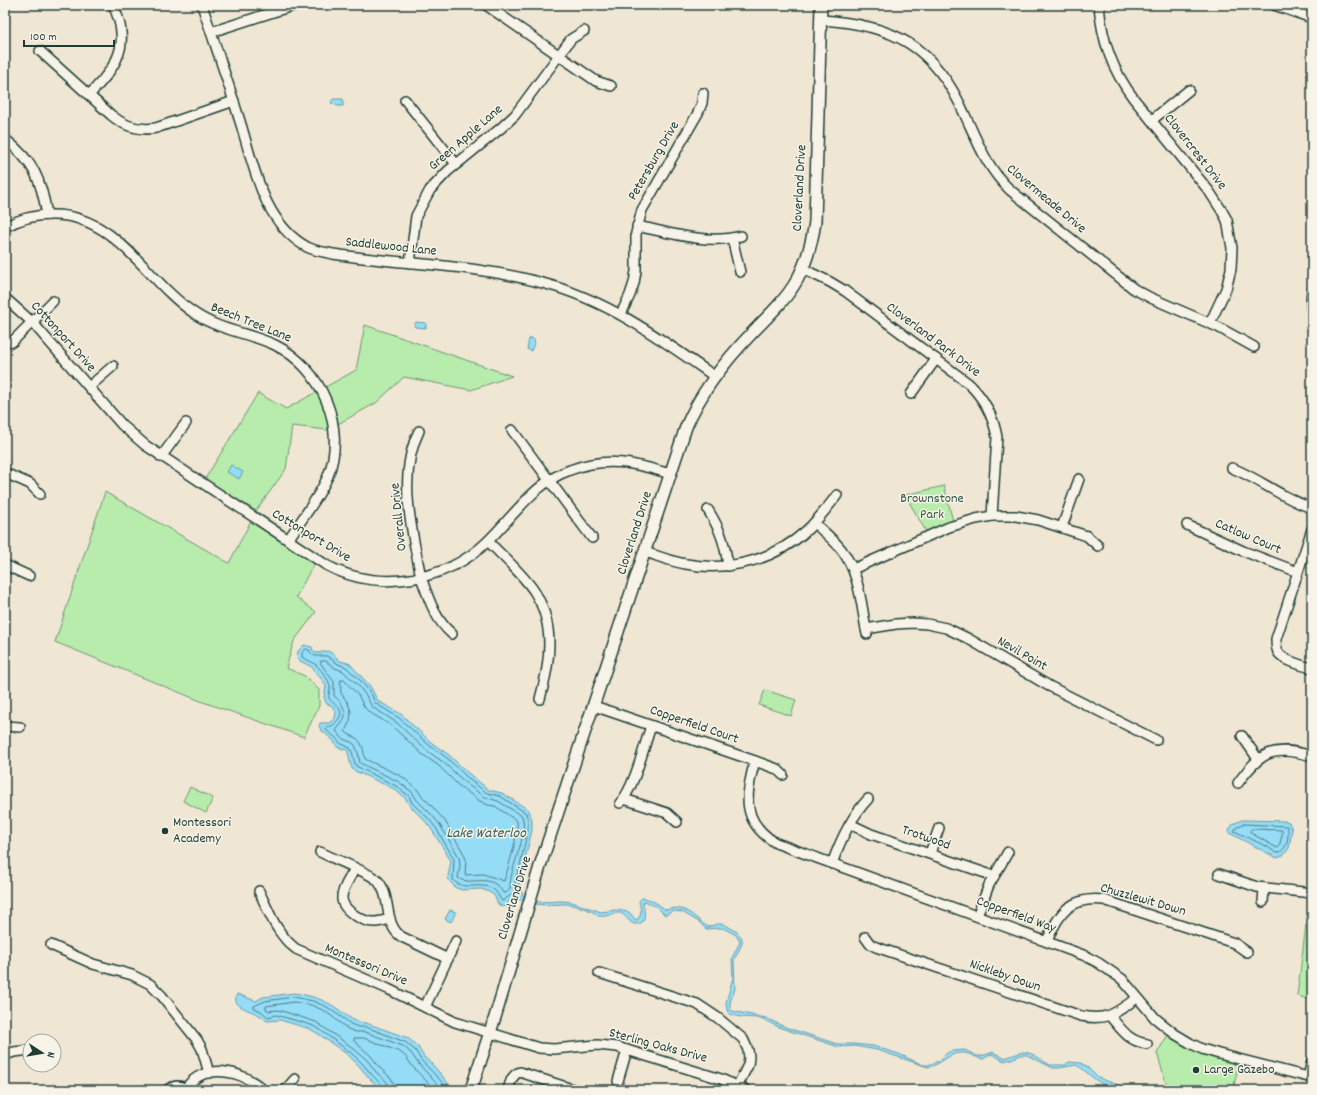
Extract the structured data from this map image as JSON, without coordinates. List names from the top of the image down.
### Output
{
  "streets": {
    "main road": ["Cloverland Drive"],
    "street": [
      "Green Apple Lane",
      "Clovercrest Drive",
      "Petersburg Drive",
      "Clovermeade Drive",
      "Saddlewood Lane",
      "Beech Tree Lane",
      "Cottonport Drive",
      "Cloverland Park Drive",
      "Overall Drive",
      "Catlow Court",
      "Nevil Point",
      "Copperfield Court",
      "Trotwood",
      "Chuzzlewit Down",
      "Copperfield Way",
      "Montessori Drive",
      "Nickleby Down",
      "Sterling Oaks Drive"
    ]
  },
  "crossings": [
    ["Green Apple Lane", "Saddlewood Lane"],
    ["Clovercrest Drive", "Clovermeade Drive"],
    ["Petersburg Drive", "Saddlewood Lane"],
    ["Cloverland Drive", "Clovermeade Drive"],
    ["Cloverland Drive", "Saddlewood Lane"],
    ["Cloverland Drive", "Cottonport Drive"],
    ["Cloverland Drive", "Cloverland Park Drive"],
    ["Cloverland Drive", "Copperfield Court"],
    ["Cloverland Drive", "Montessori Drive"],
    ["Cloverland Drive", "Sterling Oaks Drive"],
    ["Beech Tree Lane", "Cottonport Drive"],
    ["Cottonport Drive", "Overall Drive"],
    ["Copperfield Court", "Copperfield Way"],
    ["Chuzzlewit Down", "Copperfield Way"],
    ["Copperfield Way", "Nickleby Down"],
    ["Montessori Drive", "Sterling Oaks Drive"]
  ],
  "water": ["Lake Waterloo"],
  "parks": ["Brownstone Park"],
  "places": ["Montessori Academy", "Large Gazebo"],
  "scale_bar": "100 m",
  "north": "right"
}
